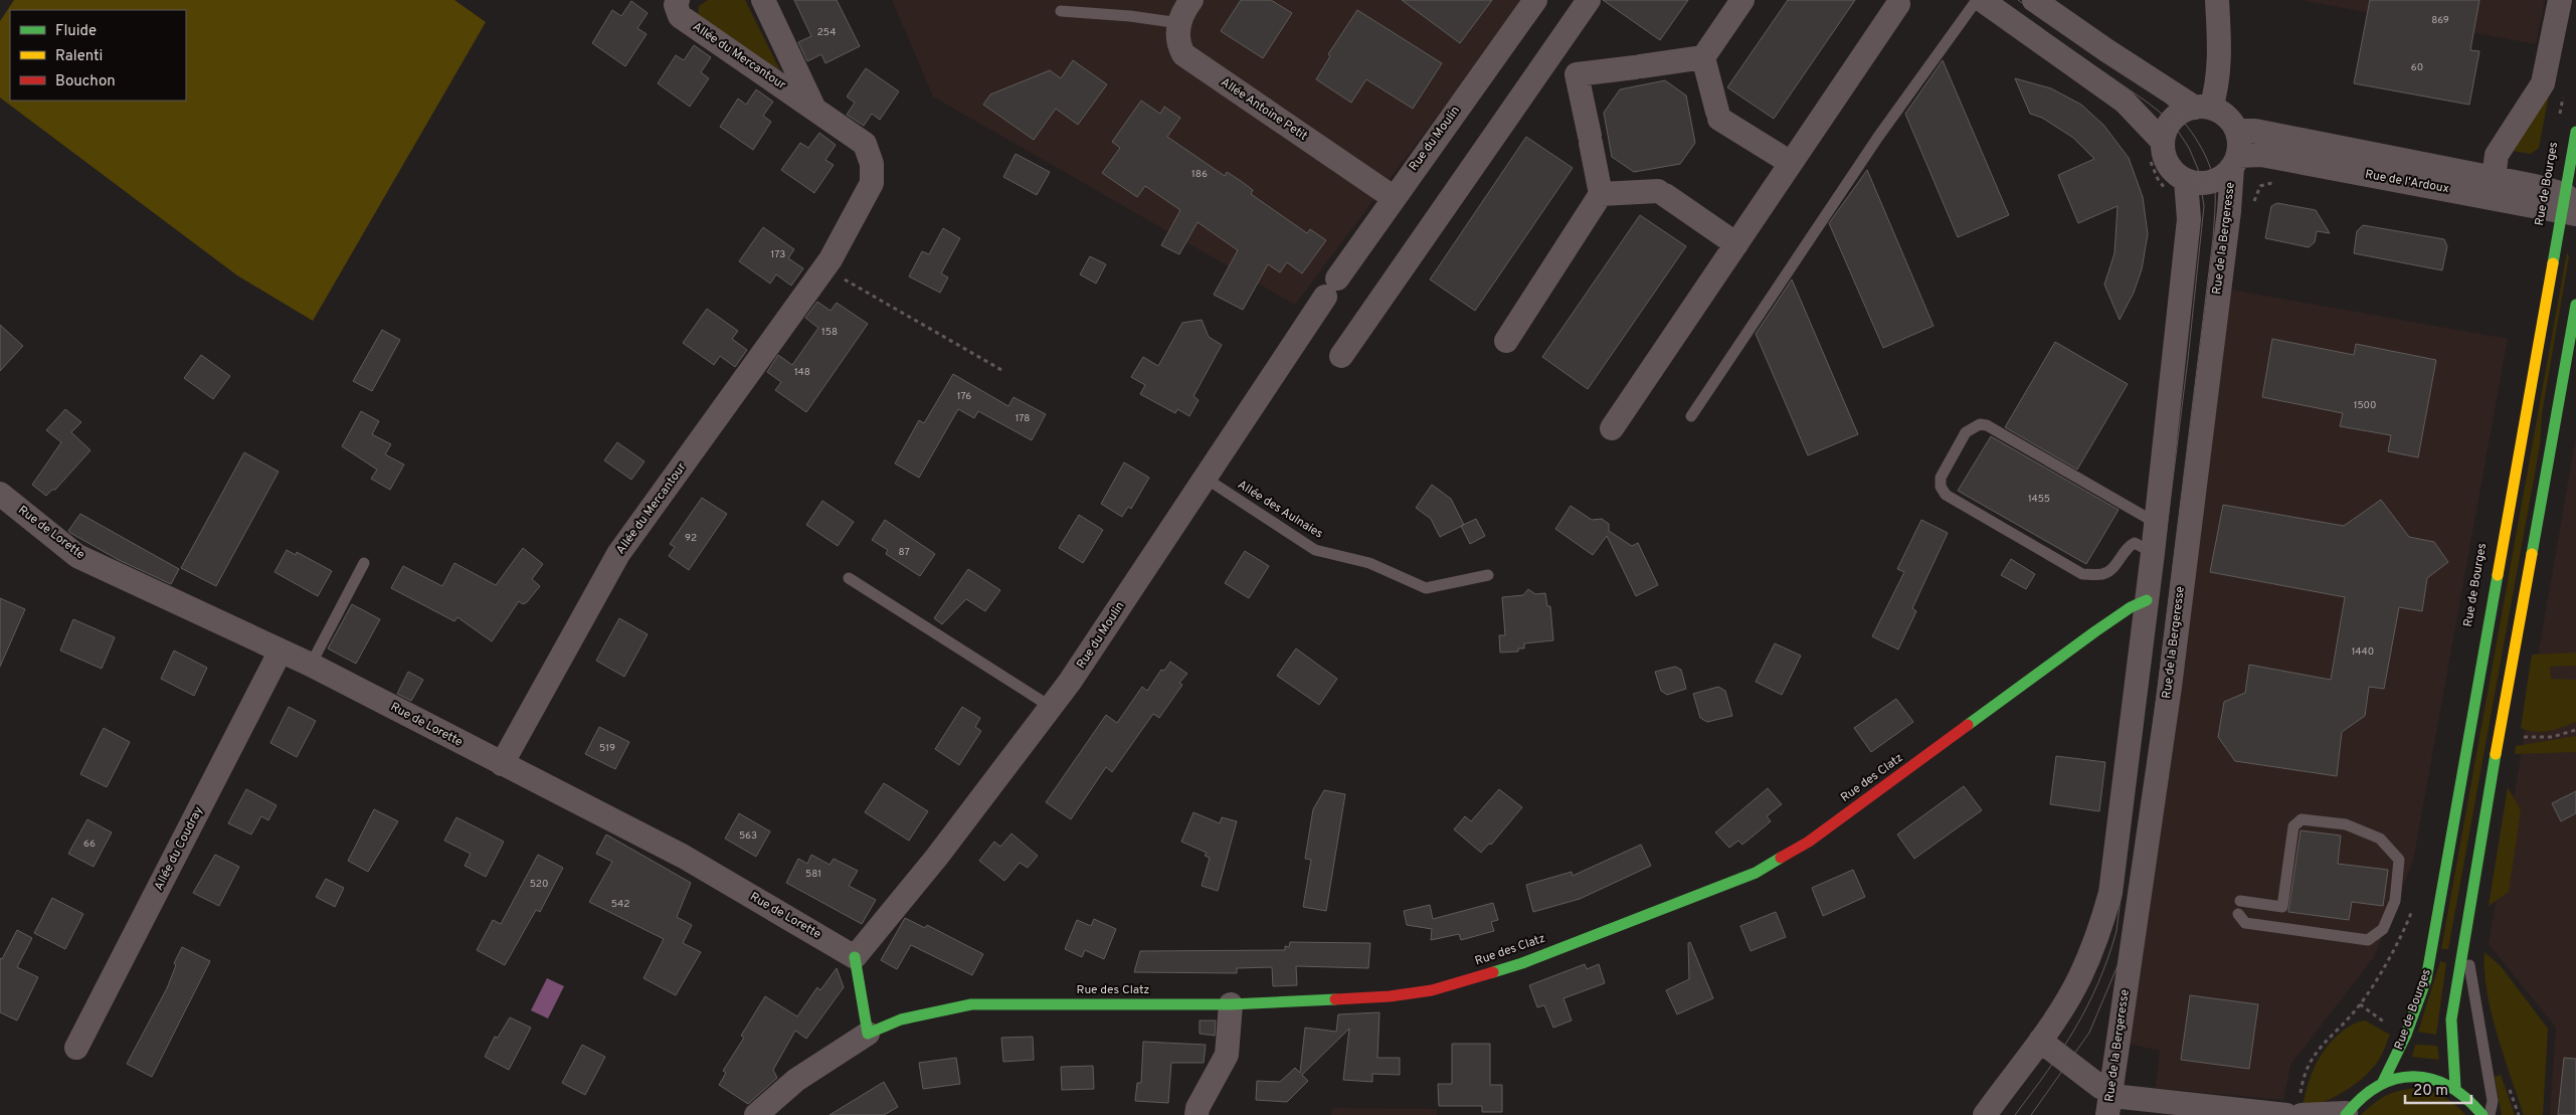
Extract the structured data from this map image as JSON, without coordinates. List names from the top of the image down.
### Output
{
  "streets": {
    "main road": ["Rue de Bourges", "Rue des Clatz"],
    "street": [
      "Allée du Mercantour",
      "Allée Antoine Petit",
      "Rue du Moulin",
      "Rue de l'Ardoux",
      "Rue de la Bergeresse",
      "Rue de Lorette",
      "Allée du Coudray"
    ],
    "lane": ["Allée des Aulnaies"]
  },
  "crossings": [
    ["Allée du Mercantour", "Rue de Lorette"],
    ["Allée Antoine Petit", "Rue du Moulin"],
    ["Rue du Moulin", "Allée des Aulnaies"],
    ["Rue du Moulin", "Rue de Lorette"],
    ["Rue de l'Ardoux", "Rue de Bourges"],
    ["Rue de l'Ardoux", "Rue de la Bergeresse"],
    ["Rue de Lorette", "Allée du Coudray"]
  ],
  "house_numbers": [
    "869",
    "254",
    "60",
    "186",
    "173",
    "158",
    "148",
    "176",
    "1500",
    "178",
    "1455",
    "92",
    "87",
    "1440",
    "519",
    "563",
    "66",
    "581",
    "520",
    "542"
  ],
  "legend": ["Fluide", "Ralenti", "Bouchon"],
  "scale_bar": "20 m"
}
